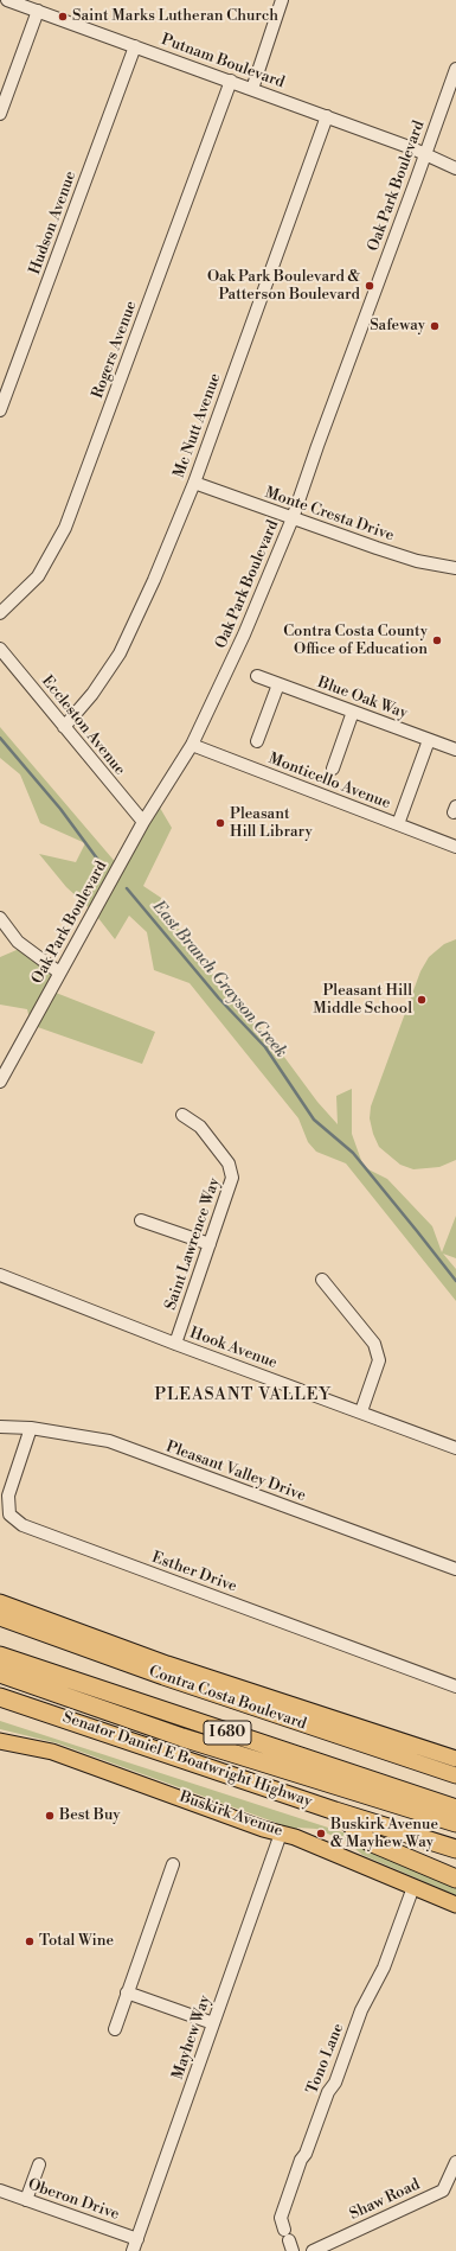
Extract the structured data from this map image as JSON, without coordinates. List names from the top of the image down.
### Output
{
  "streets": {
    "highway": ["I 680", "Senator Daniel E Boatwright Highway"],
    "main road": ["Contra Costa Boulevard", "Buskirk Avenue"],
    "street": [
      "Putnam Boulevard",
      "Oak Park Boulevard",
      "Hudson Avenue",
      "Rogers Avenue",
      "Mc Nutt Avenue",
      "Monte Cresta Drive",
      "Blue Oak Way",
      "Eccleston Avenue",
      "Monticello Avenue",
      "Saint Lawrence Way",
      "Hook Avenue",
      "Pleasant Valley Drive",
      "Esther Drive",
      "Mayhew Way",
      "Tono Lane",
      "Oberon Drive",
      "Shaw Road"
    ]
  },
  "crossings": [
    ["Putnam Boulevard", "Oak Park Boulevard"],
    ["Putnam Boulevard", "Hudson Avenue"],
    ["Putnam Boulevard", "Rogers Avenue"],
    ["Putnam Boulevard", "Mc Nutt Avenue"],
    ["Oak Park Boulevard", "Monte Cresta Drive"],
    ["Oak Park Boulevard", "Eccleston Avenue"],
    ["Oak Park Boulevard", "Monticello Avenue"],
    ["Mc Nutt Avenue", "Monte Cresta Drive"],
    ["Mc Nutt Avenue", "Eccleston Avenue"],
    ["Saint Lawrence Way", "Hook Avenue"],
    ["Pleasant Valley Drive", "Esther Drive"],
    ["Buskirk Avenue", "Mayhew Way"],
    ["Buskirk Avenue", "Tono Lane"],
    ["Mayhew Way", "Oberon Drive"]
  ],
  "districts": ["PLEASANT VALLEY"],
  "water": ["East Branch Grayson Creek"],
  "places": [
    "Saint Marks Lutheran Church",
    "Oak Park Boulevard & Patterson Boulevard",
    "Safeway",
    "Contra Costa County Office of Education",
    "Pleasant Hill Library",
    "Pleasant Hill Middle School",
    "Best Buy",
    "Buskirk Avenue & Mayhew Way",
    "Total Wine"
  ]
}
